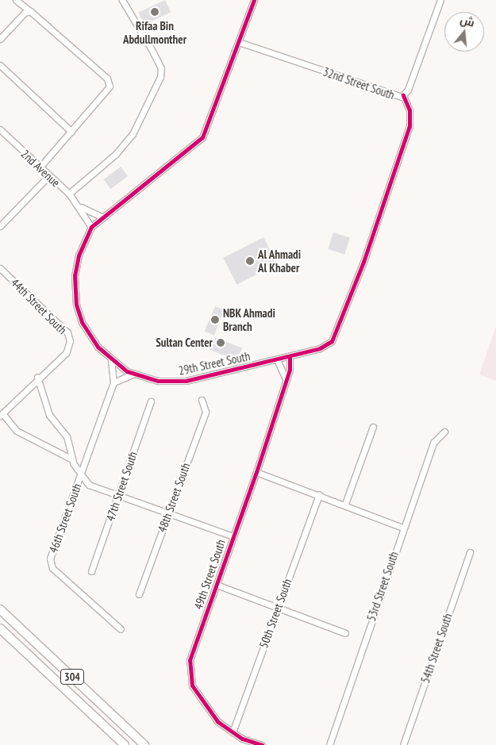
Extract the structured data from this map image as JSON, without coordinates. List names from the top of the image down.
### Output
{
  "streets": {
    "main road": ["304"],
    "street": [
      "32nd Street South",
      "2nd Avenue",
      "44th Street South",
      "29th Street South",
      "47th Street South",
      "48th Street South",
      "46th Street South",
      "49th Street South",
      "53rd Street South",
      "50th Street South",
      "54th Street South"
    ]
  },
  "crossings": [
    ["32nd Street South", "29th Street South"],
    ["2nd Avenue", "29th Street South"],
    ["29th Street South", "46th Street South"],
    ["29th Street South", "49th Street South"],
    ["49th Street South", "50th Street South"]
  ],
  "places": [
    "Rifaa Bin Abdullmonther",
    "Al Ahmadi Al Khaber",
    "NBK Ahmadi Branch",
    "Sultan Center"
  ],
  "north": "top"
}
